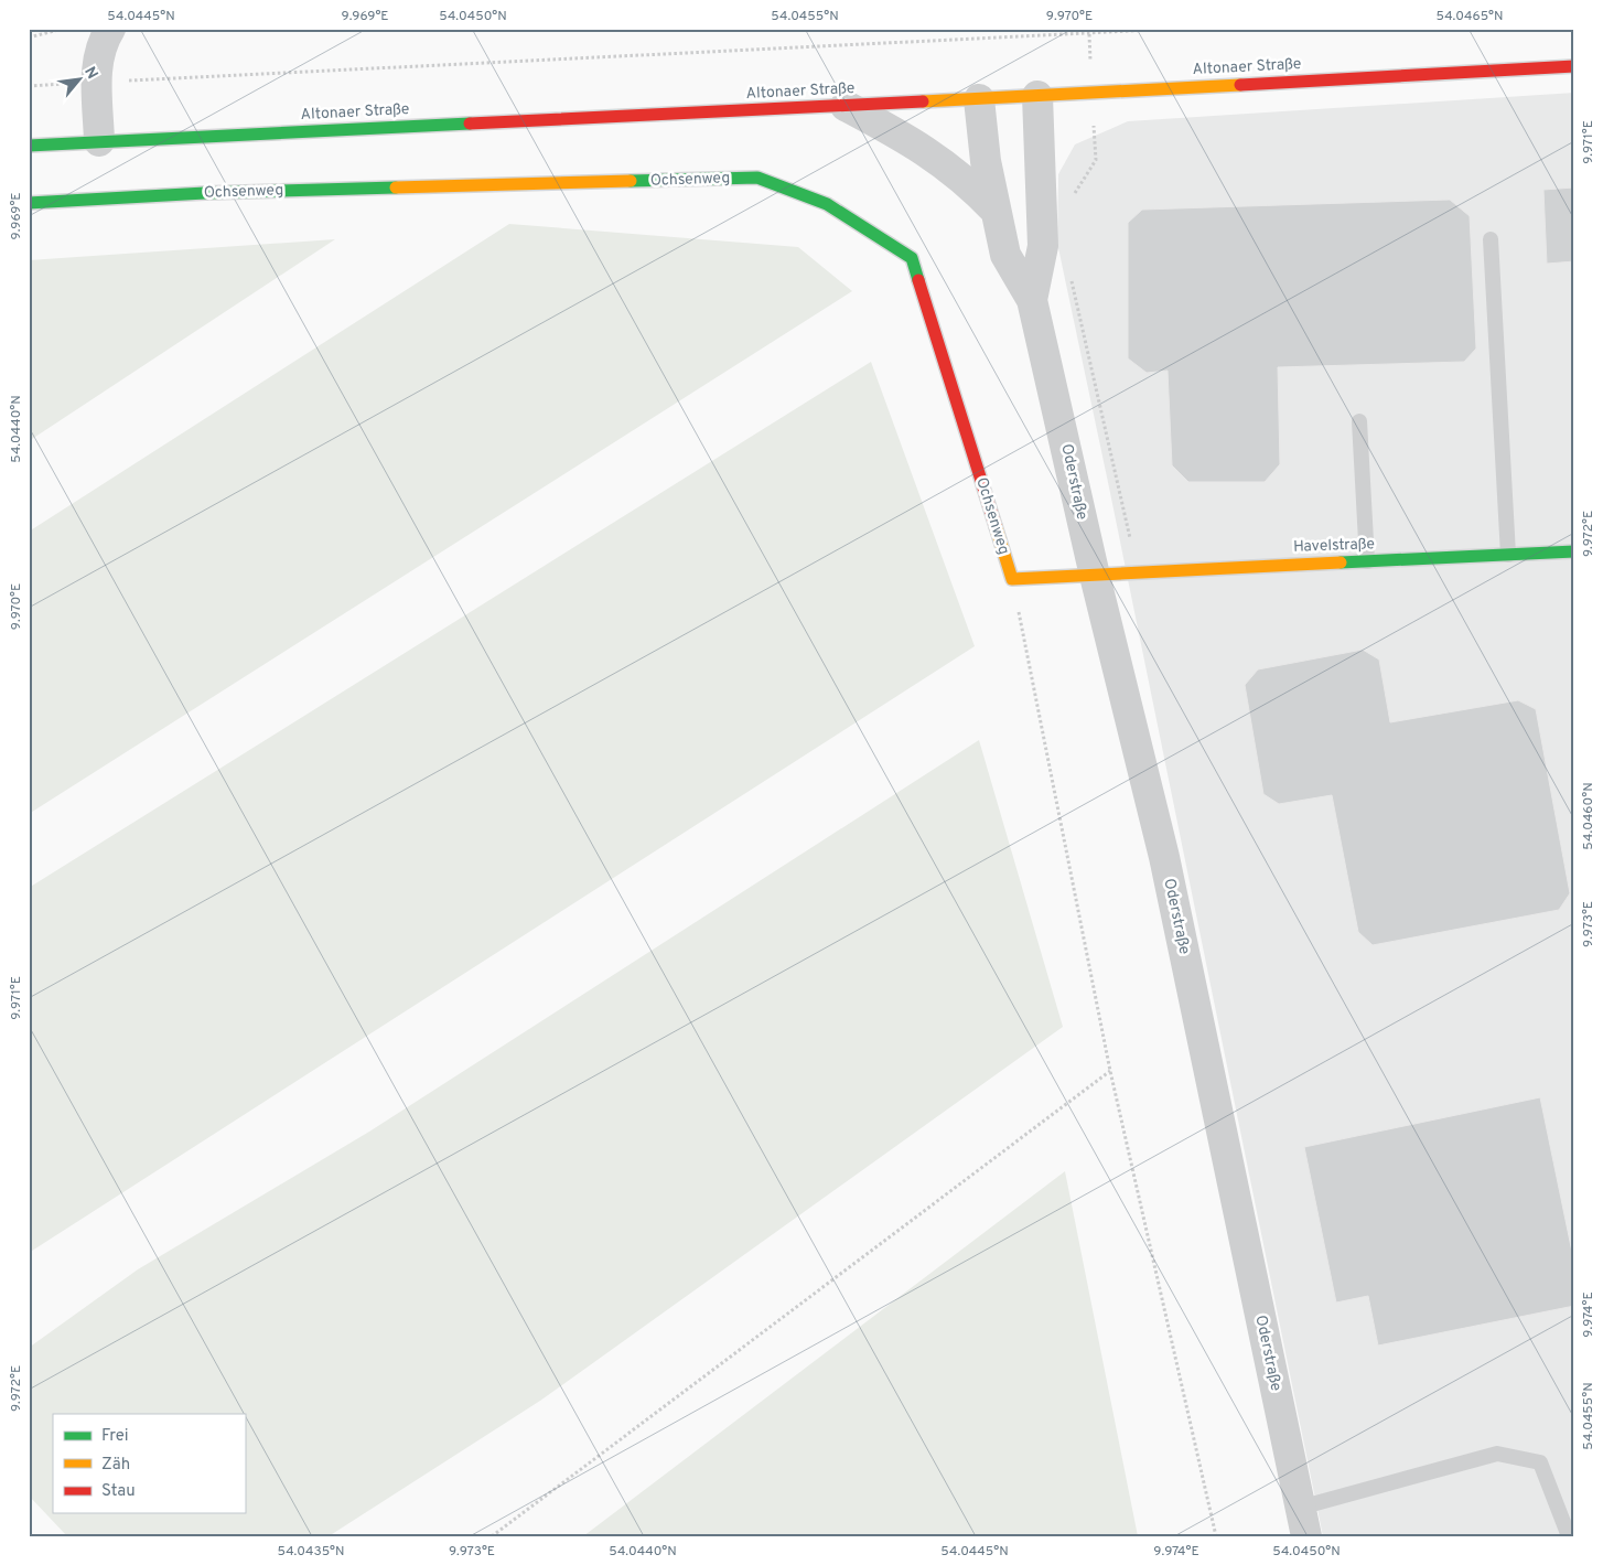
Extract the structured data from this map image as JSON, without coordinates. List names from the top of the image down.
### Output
{
  "streets": {
    "street": [
      "Altonaer Straße",
      "Ochsenweg",
      "Oderstraße",
      "Havelstraße"
    ]
  },
  "crossings": [
    ["Altonaer Straße", "Oderstraße"],
    ["Oderstraße", "Havelstraße"]
  ],
  "legend": ["Frei", "Zäh", "Stau"],
  "north": "top right",
  "coordinates": [
    "54.0445°N",
    "9.969°E",
    "54.0450°N",
    "54.0455°N",
    "9.970°E",
    "54.0465°N",
    "9.971°E",
    "54.0440°N",
    "9.972°E",
    "54.0460°N",
    "9.973°E",
    "9.974°E",
    "54.0435°N"
  ]
}
